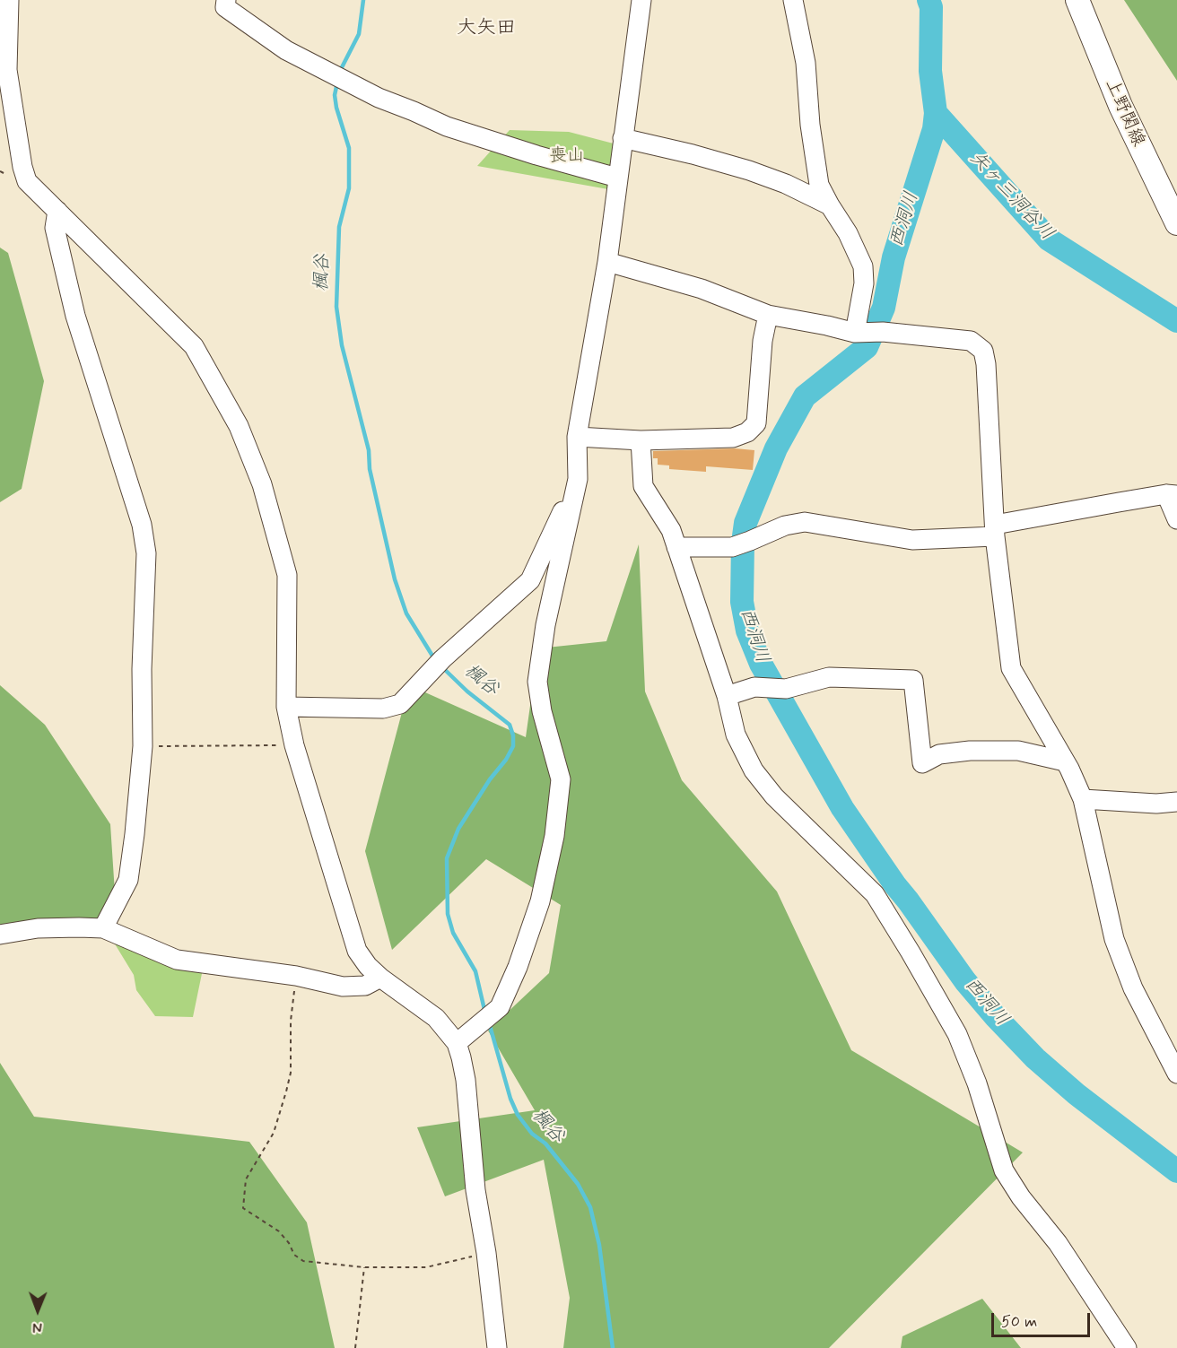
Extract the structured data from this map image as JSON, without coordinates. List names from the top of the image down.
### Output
{
  "streets": {
    "main road": ["上野関線"]
  },
  "districts": ["大矢田"],
  "water": ["矢ヶ三洞谷川", "西洞川", "楓谷"],
  "parks": ["喪山"],
  "scale_bar": "50 m",
  "north": "bottom"
}
